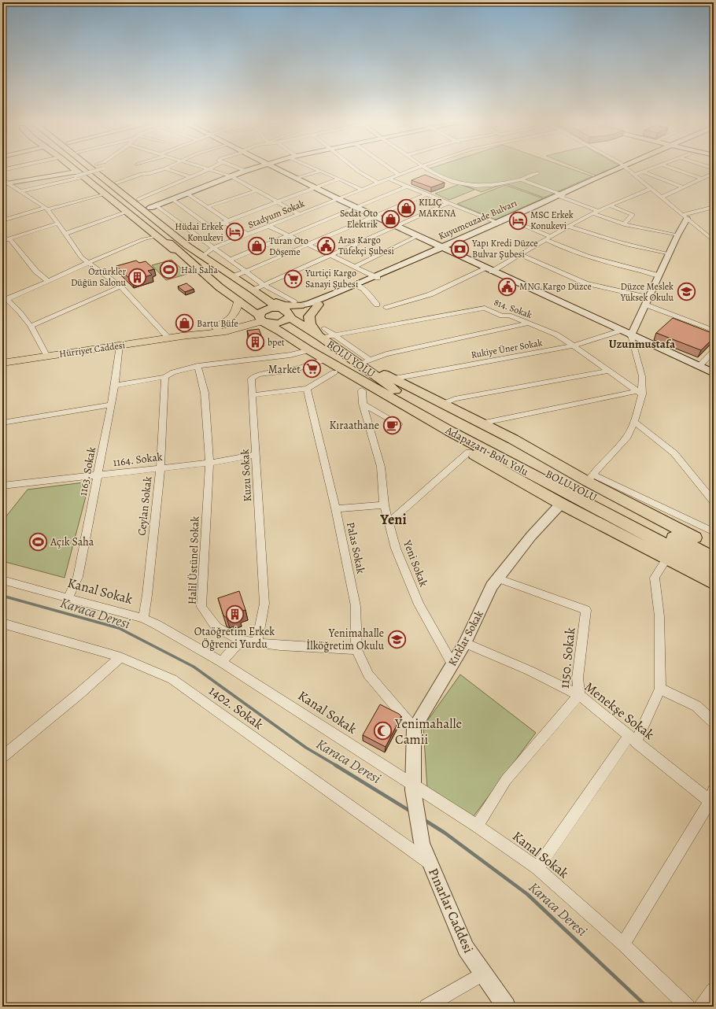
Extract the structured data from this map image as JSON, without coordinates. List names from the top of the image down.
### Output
{
  "streets": {
    "highway": ["BOLU YOLU", "Adapazarı-Bolu Yolu"],
    "main road": ["Kuyumcuzade Bulvarı", "Hürriyet Caddesi"],
    "street": [
      "Stadyum Sokak",
      "814. Sokak",
      "Rukiye Üner Sokak",
      "1164. Sokak",
      "1163. Sokak",
      "Kuzu Sokak",
      "Ceylan Sokak",
      "Palas Sokak",
      "Halil Üstünel Sokak",
      "Yeni Sokak",
      "Kanal Sokak",
      "Kırklar Sokak",
      "1150. Sokak",
      "1402. Sokak",
      "Menekşe Sokak",
      "Pınarlar Caddesi"
    ]
  },
  "crossings": [
    ["Stadyum Sokak", "BOLU YOLU"],
    ["814. Sokak", "Rukiye Üner Sokak"],
    ["814. Sokak", "BOLU YOLU"],
    ["Hürriyet Caddesi", "Adapazarı-Bolu Yolu"],
    ["Hürriyet Caddesi", "1163. Sokak"],
    ["1164. Sokak", "1163. Sokak"],
    ["1164. Sokak", "Kuzu Sokak"],
    ["1164. Sokak", "Ceylan Sokak"],
    ["1164. Sokak", "Halil Üstünel Sokak"],
    ["1163. Sokak", "Kanal Sokak"],
    ["Kuzu Sokak", "Halil Üstünel Sokak"],
    ["Ceylan Sokak", "Kanal Sokak"],
    ["Palas Sokak", "Halil Üstünel Sokak"],
    ["Palas Sokak", "Kırklar Sokak"],
    ["Yeni Sokak", "Kırklar Sokak"],
    ["Kanal Sokak", "1150. Sokak"],
    ["Kanal Sokak", "Pınarlar Caddesi"],
    ["Kırklar Sokak", "1150. Sokak"],
    ["Kırklar Sokak", "Menekşe Sokak"],
    ["1150. Sokak", "Menekşe Sokak"],
    ["1402. Sokak", "Pınarlar Caddesi"]
  ],
  "districts": ["Uzunmustafa", "Yeni"],
  "water": ["Karaca Deresi"],
  "places": {
    "shop": [
      "KILIÇ MAKENA",
      "Sedat Oto Elektrik",
      "Turan Oto Döşeme",
      "Bartu Büfe"
    ],
    "hotel": ["MSC Erkek Konukevi", "Hüdai Erkek Konukevi"],
    "public building": ["Aras Kargo Tüfekçi Şubesi", "MNG Kargo Düzce"],
    "bank": ["Yapı Kredi Düzce Bulvar Şubesi"],
    "sports": ["Halı Saha", "Açık Saha"],
    "building": ["Öztürkler Düğün Salonu", "bpet", "Otaöğretim Erkek Öğrenci Yurdu"],
    "supermarket": ["Yurtiçi Kargo Sanayi Şubesi", "Market"],
    "school or university": ["Düzce Meslek Yüksek Okulu", "Yenimahalle İlköğretim Okulu"],
    "cafe": ["Kıraathane"],
    "mosque": ["Yenimahalle Camii"]
  }
}
